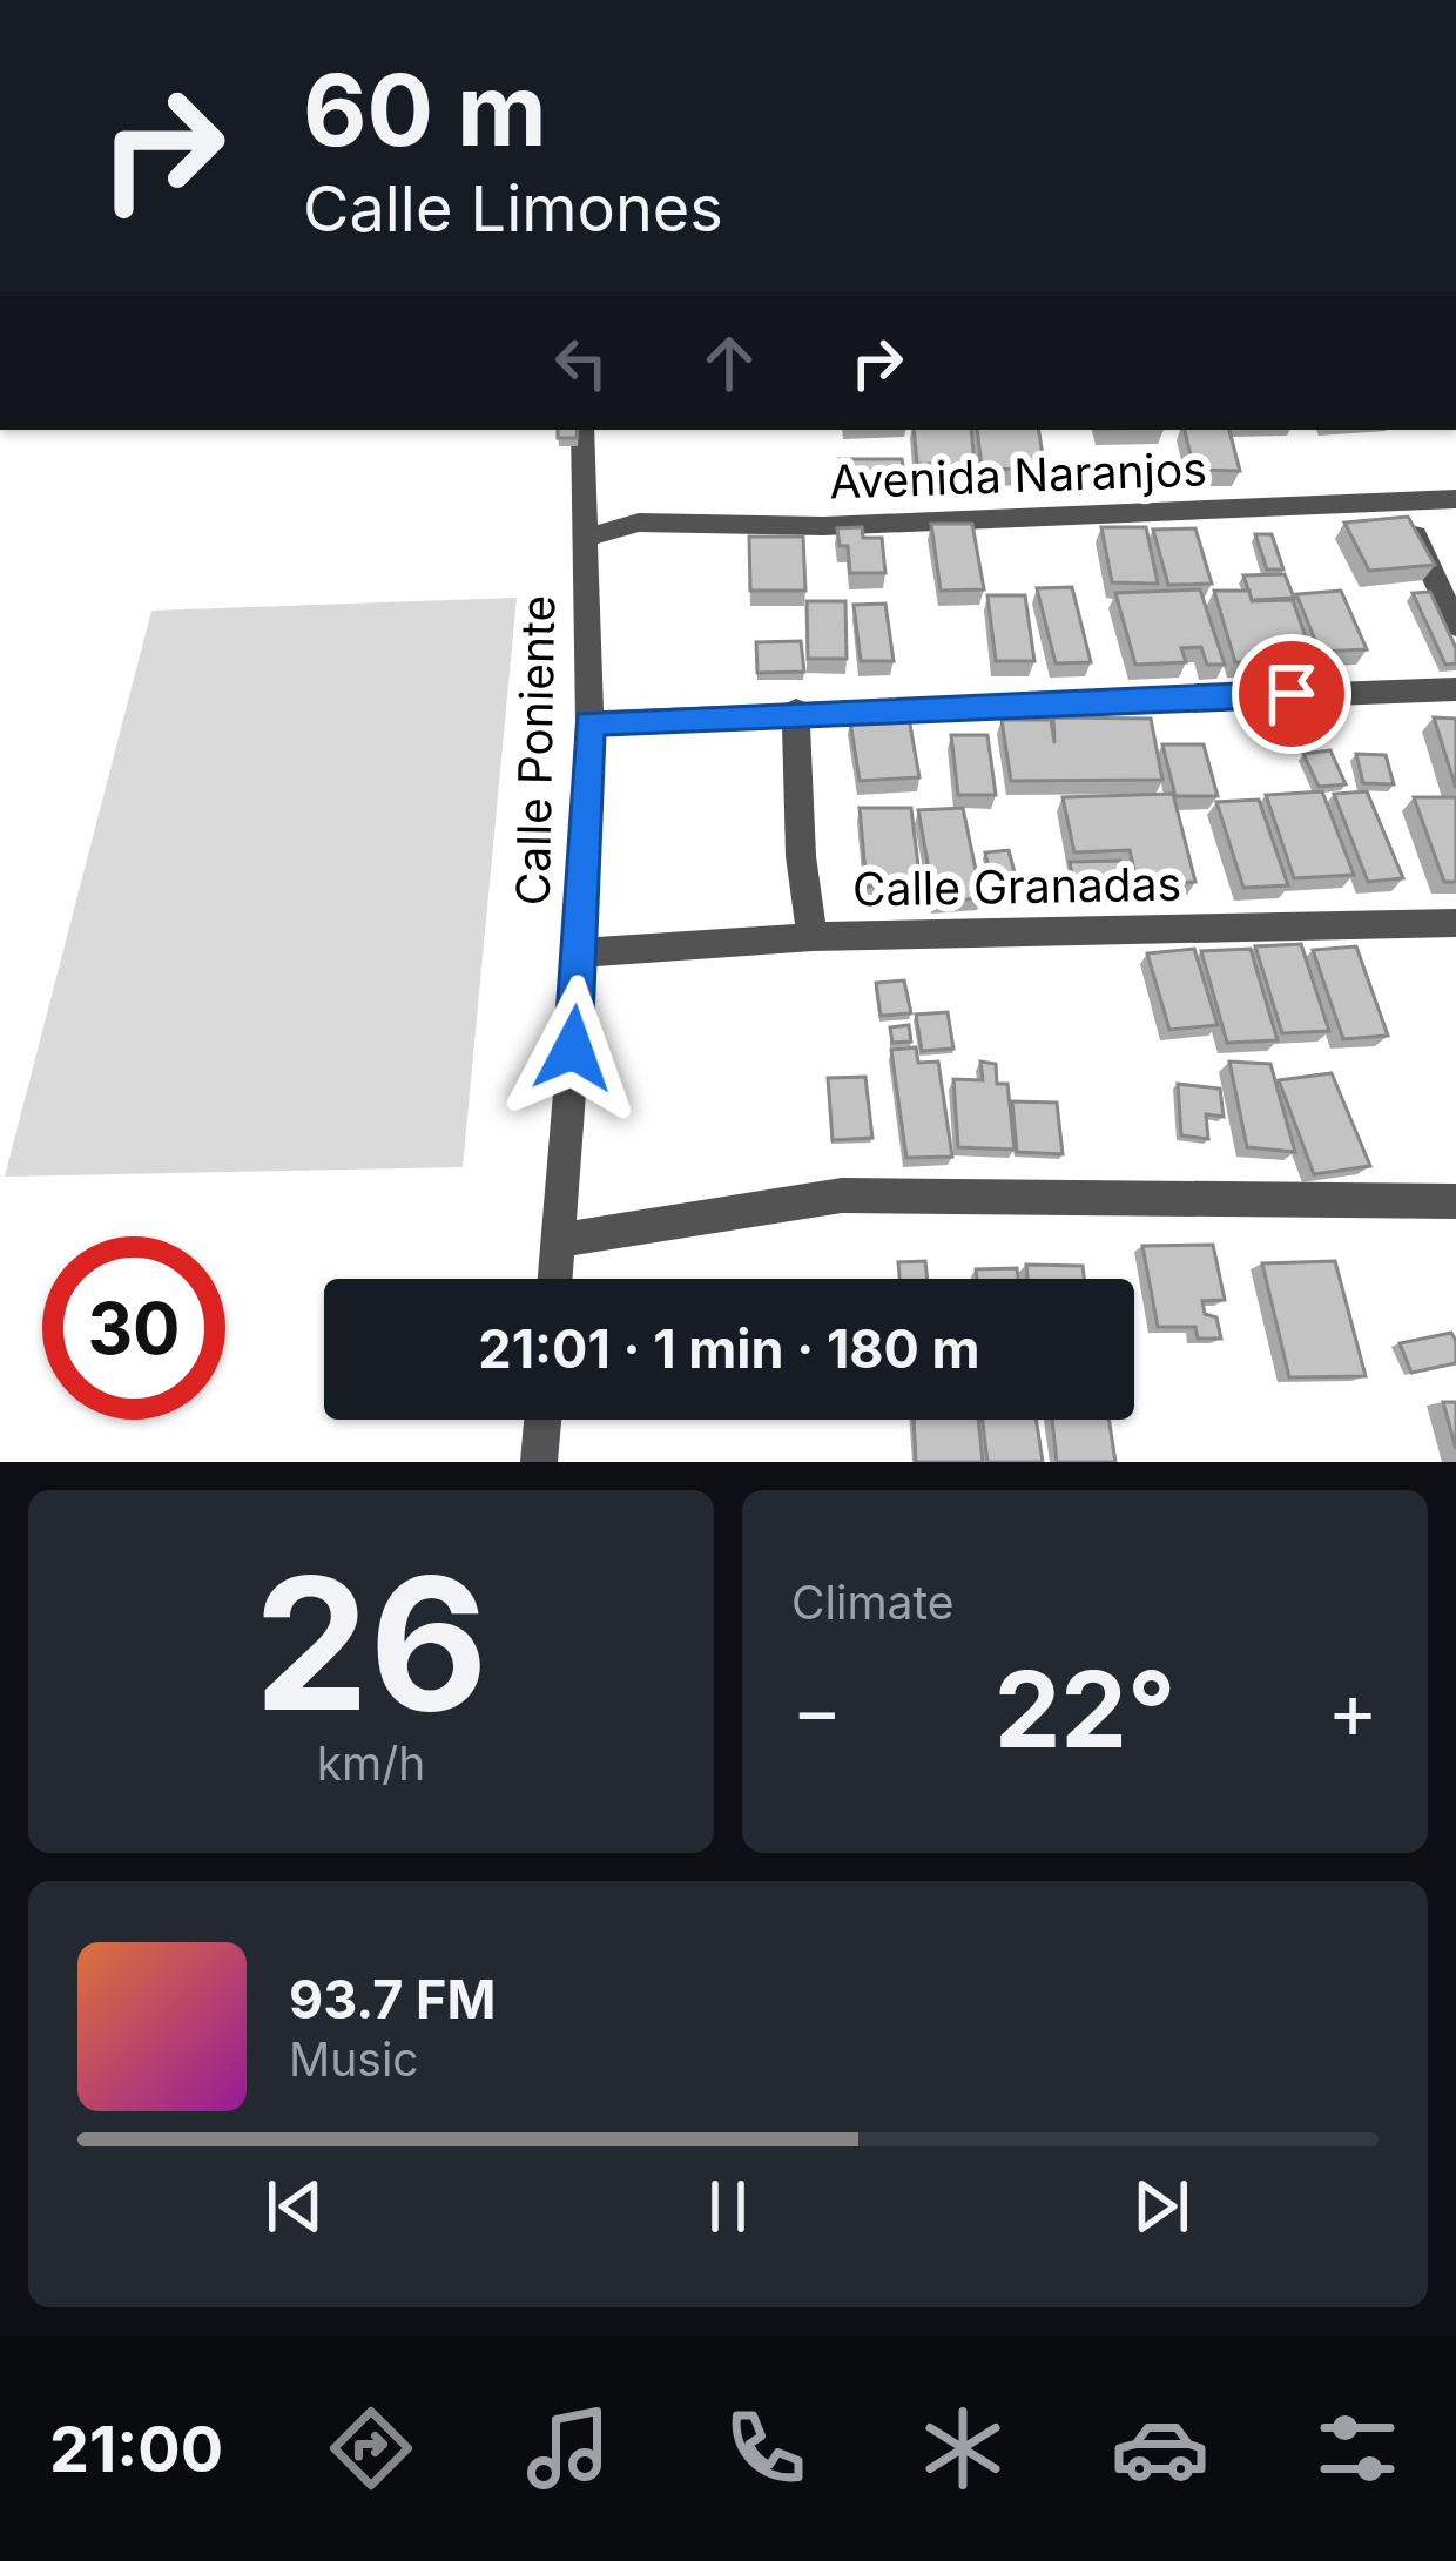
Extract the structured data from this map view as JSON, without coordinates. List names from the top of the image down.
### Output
{
  "streets": {
    "street": ["Avenida Naranjos", "Calle Poniente", "Calle Granadas"]
  },
  "crossings": [
    ["Avenida Naranjos", "Calle Poniente"],
    ["Calle Poniente", "Calle Granadas"]
  ],
  "page": {
    "turn": ["60 m", "Calle Limones"],
    "limit": "30",
    "trip": "21:01 · 1 min · 180 m",
    "tile": [
      ["26", "km/h"],
      "Climate"
    ],
    "heat": ["−", "22°", "+"],
    "song": ["93.7 FM", "Music"],
    "tabs": "21:00"
  }
}
